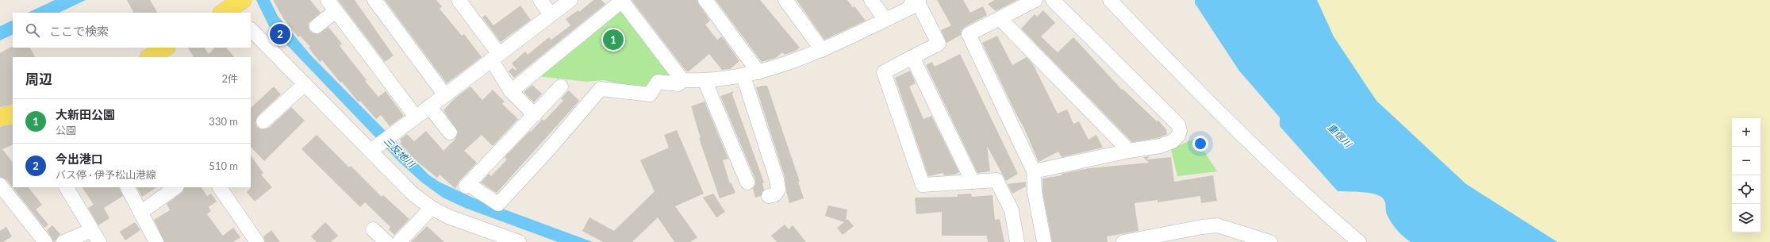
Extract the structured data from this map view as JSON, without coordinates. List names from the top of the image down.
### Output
{
  "water": ["重信川", "三反地川"],
  "page": {
    "search": "ここで検索",
    "pins": ["2", "1"],
    "heading": ["周辺", "2件"],
    "list": [
      {
        "mark": "1",
        "name": "大新田公園",
        "note": "公園",
        "value": "330 m"
      },
      {
        "mark": "2",
        "name": "今出港口",
        "note": "バス停 · 伊予松山港線",
        "value": "510 m"
      }
    ],
    "map_buttons": ["+", "−"]
  }
}
